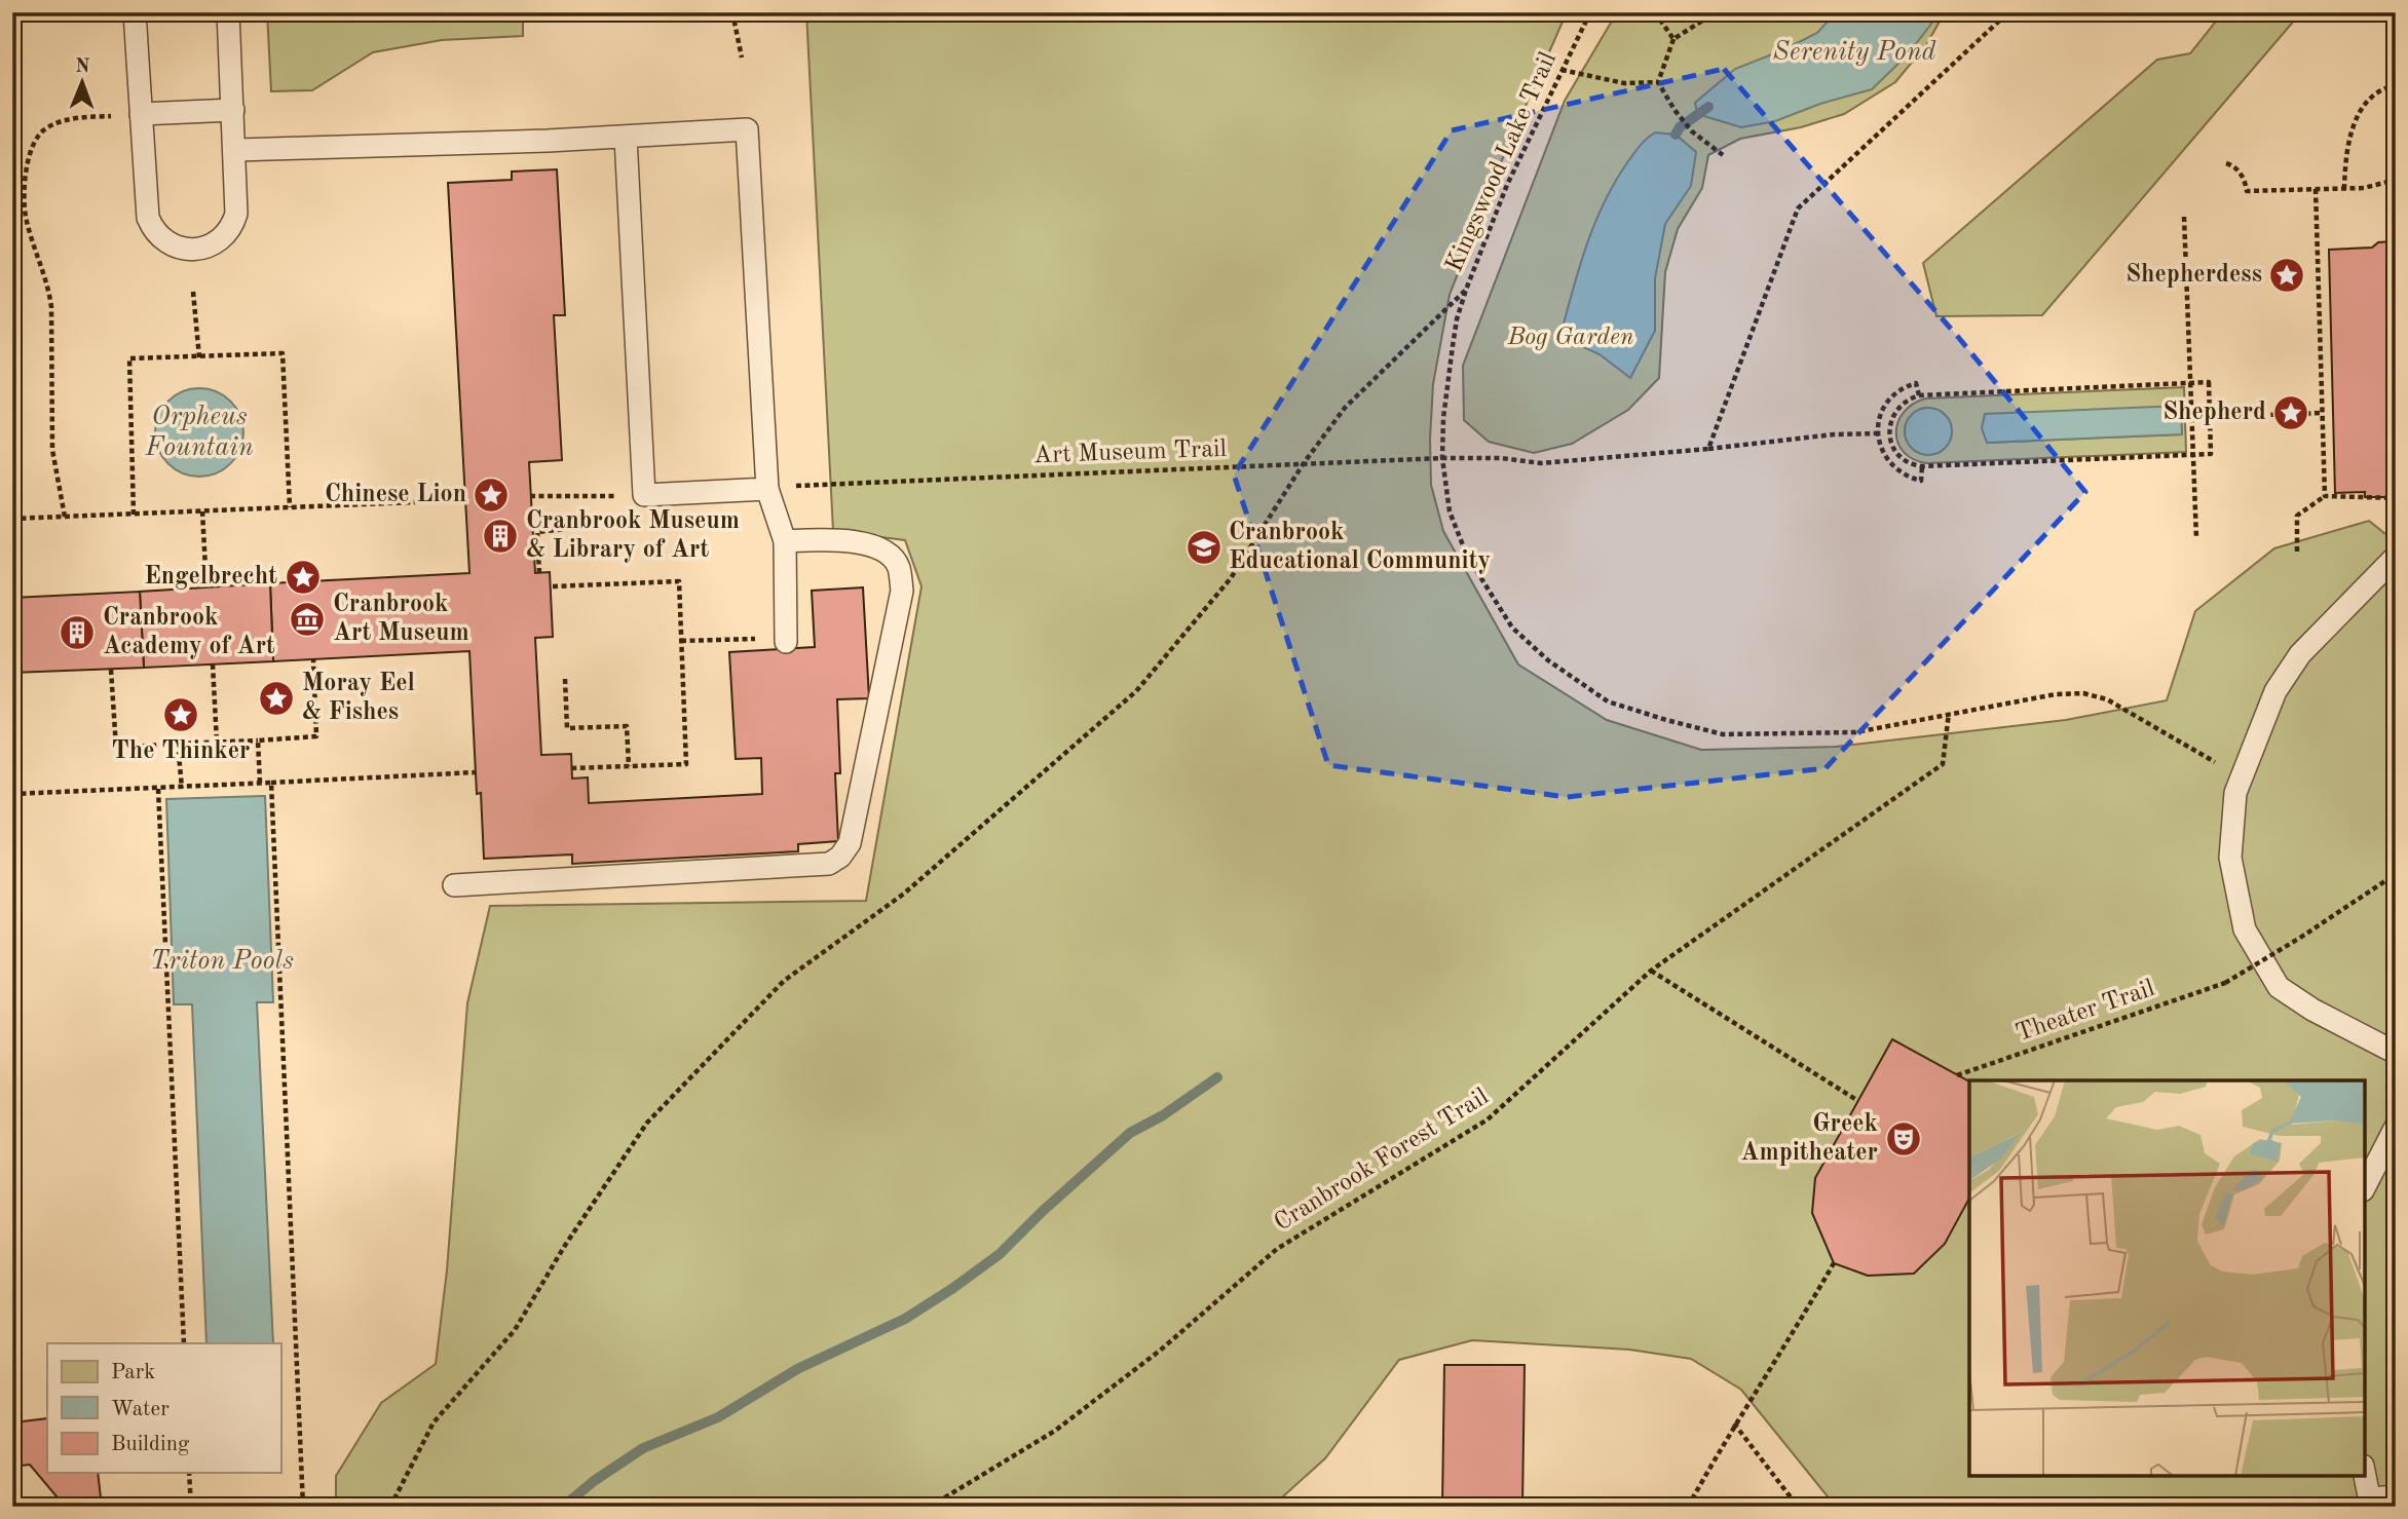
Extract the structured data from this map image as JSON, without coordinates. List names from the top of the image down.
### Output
{
  "streets": {
    "path": [
      "Kingswood Lake Trail",
      "Art Museum Trail",
      "Theater Trail",
      "Cranbrook Forest Trail"
    ]
  },
  "crossings": [
    ["Kingswood Lake Trail", "Art Museum Trail"]
  ],
  "water": ["Serenity Pond", "Orpheus Fountain", "Triton Pools"],
  "parks": ["Bog Garden"],
  "places": {
    "place": [
      "Shepherdess",
      "Shepherd",
      "Chinese Lion",
      "Engelbrecht",
      "Moray Eel & Fishes",
      "The Thinker"
    ],
    "building": ["Cranbrook Museum & Library of Art", "Cranbrook Academy of Art"],
    "school or university": ["Cranbrook Educational Community"],
    "museum": ["Cranbrook Art Museum"],
    "theatre": ["Greek Ampitheater"]
  },
  "legend": ["Park", "Water", "Building"],
  "north": "top"
}
